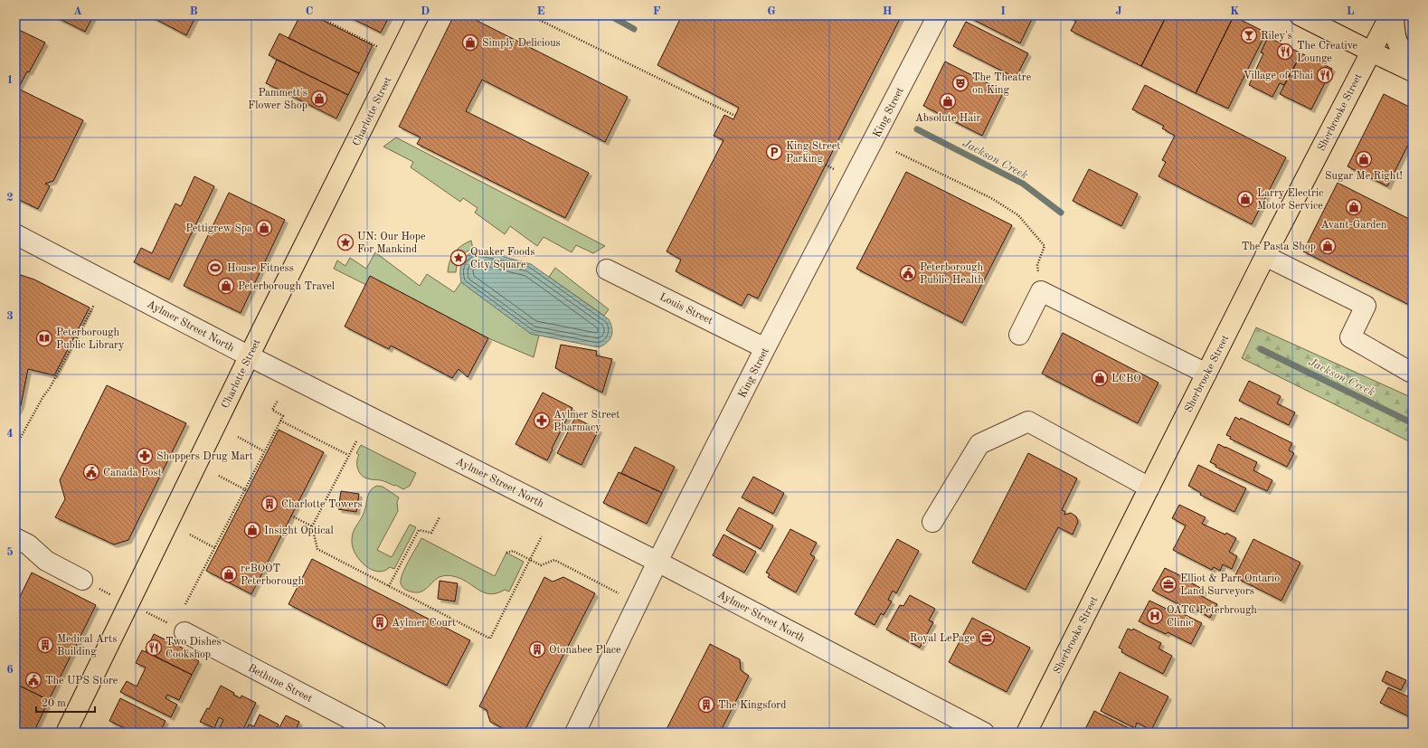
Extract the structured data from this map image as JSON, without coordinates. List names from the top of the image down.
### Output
{
  "streets": {
    "main road": ["Charlotte Street", "Sherbrooke Street"],
    "street": [
      "King Street",
      "Louis Street",
      "Aylmer Street North",
      "Bethune Street"
    ]
  },
  "crossings": [
    ["Charlotte Street", "Aylmer Street North"],
    ["King Street", "Louis Street"],
    ["King Street", "Aylmer Street North"]
  ],
  "water": ["Jackson Creek"],
  "places": {
    "bar": ["Riley's"],
    "shop": [
      "Simply Delicious",
      "Pammett's Flower Shop",
      "Absolute Hair",
      "Sugar Me Right!",
      "Larry Electric Motor Service",
      "Avant-Garden",
      "Pettigrew Spa",
      "The Pasta Shop",
      "Peterborough Travel",
      "LCBO",
      "Insight Optical",
      "reBOOT Peterborough"
    ],
    "restaurant": ["The Creative Lounge", "Village of Thai", "Two Dishes Cookshop"],
    "theatre": ["The Theatre on King"],
    "parking": ["King Street Parking"],
    "place": ["UN: Our Hope For Mankind", "Quaker Foods City Square"],
    "sports": ["House Fitness"],
    "public building": ["Peterborough Public Health", "Canada Post", "The UPS Store"],
    "library": ["Peterborough Public Library"],
    "pharmacy": ["Aylmer Street Pharmacy", "Shoppers Drug Mart"],
    "building": [
      "Charlotte Towers",
      "Aylmer Court",
      "Medical Arts Building",
      "Otonabee Place",
      "The Kingsford"
    ],
    "office": ["Elliot & Parr Ontario Land Surveyors", "Royal LePage"],
    "hospital": ["OATC Peterbrough Clinic"]
  },
  "scale_bar": "20 m",
  "grid": {
    "columns": [
      "A",
      "B",
      "C",
      "D",
      "E",
      "F",
      "G",
      "H",
      "I",
      "J",
      "K",
      "L"
    ],
    "rows": [
      "1",
      "2",
      "3",
      "4",
      "5",
      "6"
    ]
  }
}
